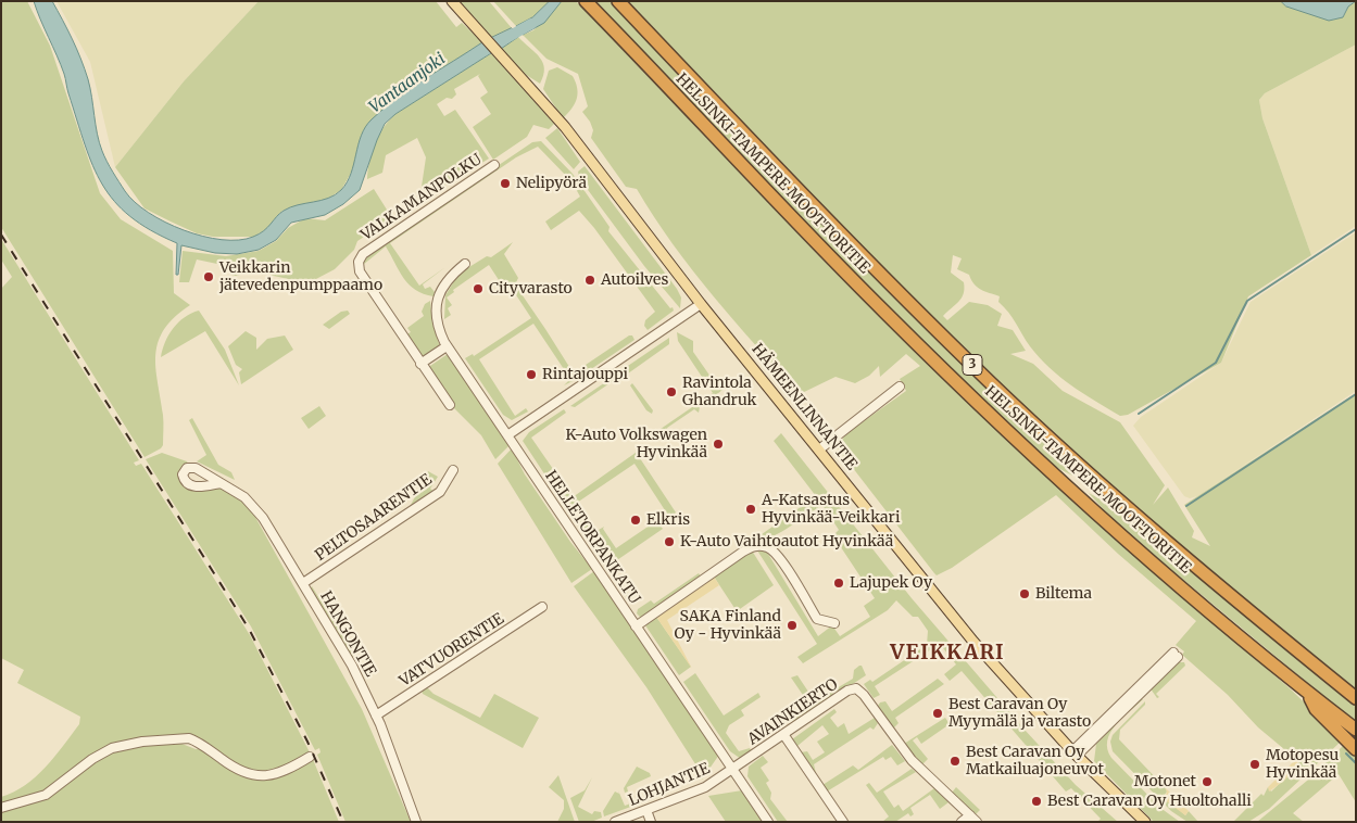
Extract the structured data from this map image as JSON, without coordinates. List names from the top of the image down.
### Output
{
  "streets": {
    "highway": ["HELSINKI-TAMPERE MOOTTORITIE", "3"],
    "main road": ["HÄMEENLINNANTIE"],
    "street": [
      "VALKAMANPOLKU",
      "PELTOSAARENTIE",
      "HELLETORPANKATU",
      "HANGONTIE",
      "VATVUORENTIE",
      "AVAINKIERTO",
      "LOHJANTIE"
    ]
  },
  "crossings": [
    ["PELTOSAARENTIE", "HANGONTIE"],
    ["HELLETORPANKATU", "AVAINKIERTO"],
    ["HELLETORPANKATU", "LOHJANTIE"],
    ["HANGONTIE", "VATVUORENTIE"],
    ["AVAINKIERTO", "LOHJANTIE"]
  ],
  "districts": ["VEIKKARI"],
  "water": ["Vantaanjoki"],
  "places": [
    "Nelipyörä",
    "Veikkarin jätevedenpumppaamo",
    "Autoilves",
    "Cityvarasto",
    "Rintajouppi",
    "Ravintola Ghandruk",
    "K-Auto Volkswagen Hyvinkää",
    "A-Katsastus Hyvinkää-Veikkari",
    "Elkris",
    "K-Auto Vaihtoautot Hyvinkää",
    "Lajupek Oy",
    "Biltema",
    "SAKA Finland Oy - Hyvinkää",
    "Best Caravan Oy Myymälä ja varasto",
    "Best Caravan Oy Matkailuajoneuvot",
    "Motopesu Hyvinkää",
    "Motonet",
    "Best Caravan Oy Huoltohalli"
  ]
}
